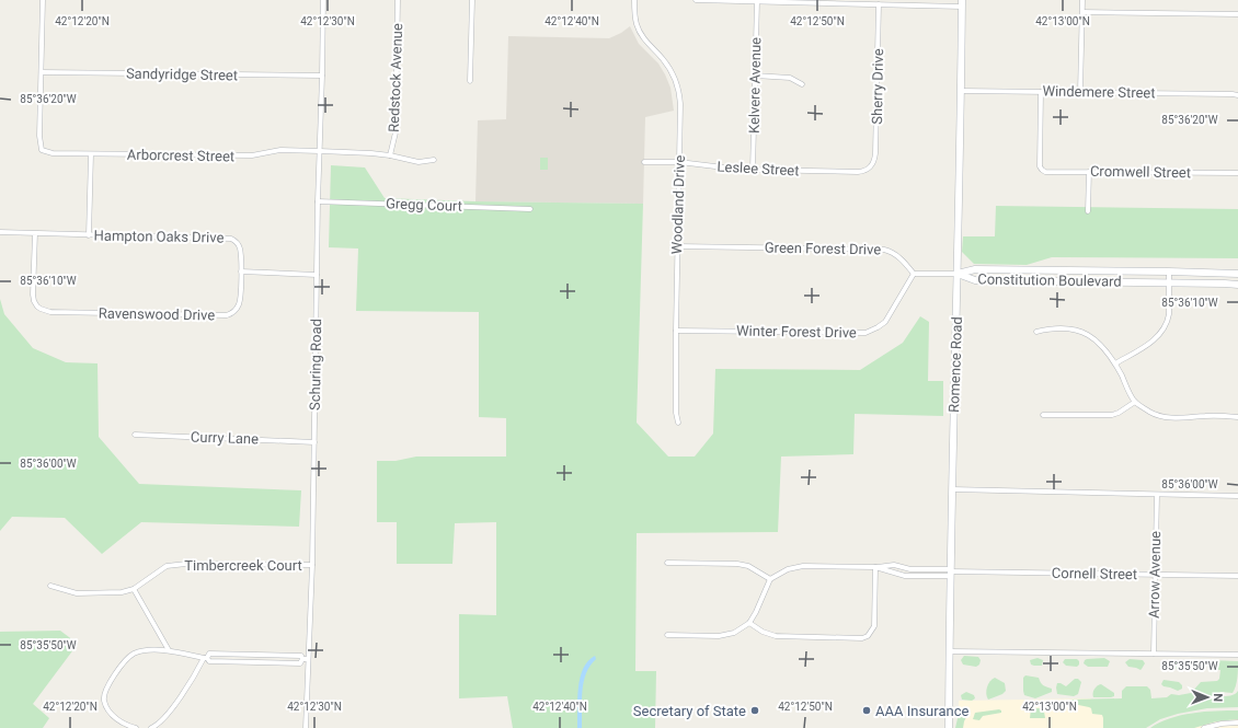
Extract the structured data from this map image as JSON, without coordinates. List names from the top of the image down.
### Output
{
  "streets": {
    "street": [
      "Sandyridge Street",
      "Redstock Avenue",
      "Kelvere Avenue",
      "Sherry Drive",
      "Windemere Street",
      "Arborcrest Street",
      "Leslee Street",
      "Cromwell Street",
      "Gregg Court",
      "Woodland Drive",
      "Hampton Oaks Drive",
      "Green Forest Drive",
      "Constitution Boulevard",
      "Ravenswood Drive",
      "Winter Forest Drive",
      "Schuring Road",
      "Romence Road",
      "Curry Lane",
      "Timbercreek Court",
      "Cornell Street",
      "Arrow Avenue"
    ]
  },
  "crossings": [
    ["Sandyridge Street", "Arborcrest Street"],
    ["Sandyridge Street", "Schuring Road"],
    ["Redstock Avenue", "Arborcrest Street"],
    ["Kelvere Avenue", "Leslee Street"],
    ["Sherry Drive", "Leslee Street"],
    ["Windemere Street", "Cromwell Street"],
    ["Windemere Street", "Romence Road"],
    ["Arborcrest Street", "Schuring Road"],
    ["Leslee Street", "Woodland Drive"],
    ["Gregg Court", "Schuring Road"],
    ["Woodland Drive", "Green Forest Drive"],
    ["Woodland Drive", "Winter Forest Drive"],
    ["Hampton Oaks Drive", "Ravenswood Drive"],
    ["Green Forest Drive", "Winter Forest Drive"],
    ["Constitution Boulevard", "Romence Road"],
    ["Schuring Road", "Curry Lane"],
    ["Schuring Road", "Timbercreek Court"],
    ["Romence Road", "Cornell Street"],
    ["Cornell Street", "Arrow Avenue"]
  ],
  "places": ["Secretary of State", "AAA Insurance"],
  "north": "right",
  "coordinates": [
    "42°12'20\"N",
    "42°12'30\"N",
    "42°12'40\"N",
    "42°12'50\"N",
    "42°13'00\"N",
    "85°36'20\"W",
    "85°36'10\"W",
    "85°36'00\"W",
    "85°35'50\"W"
  ]
}
